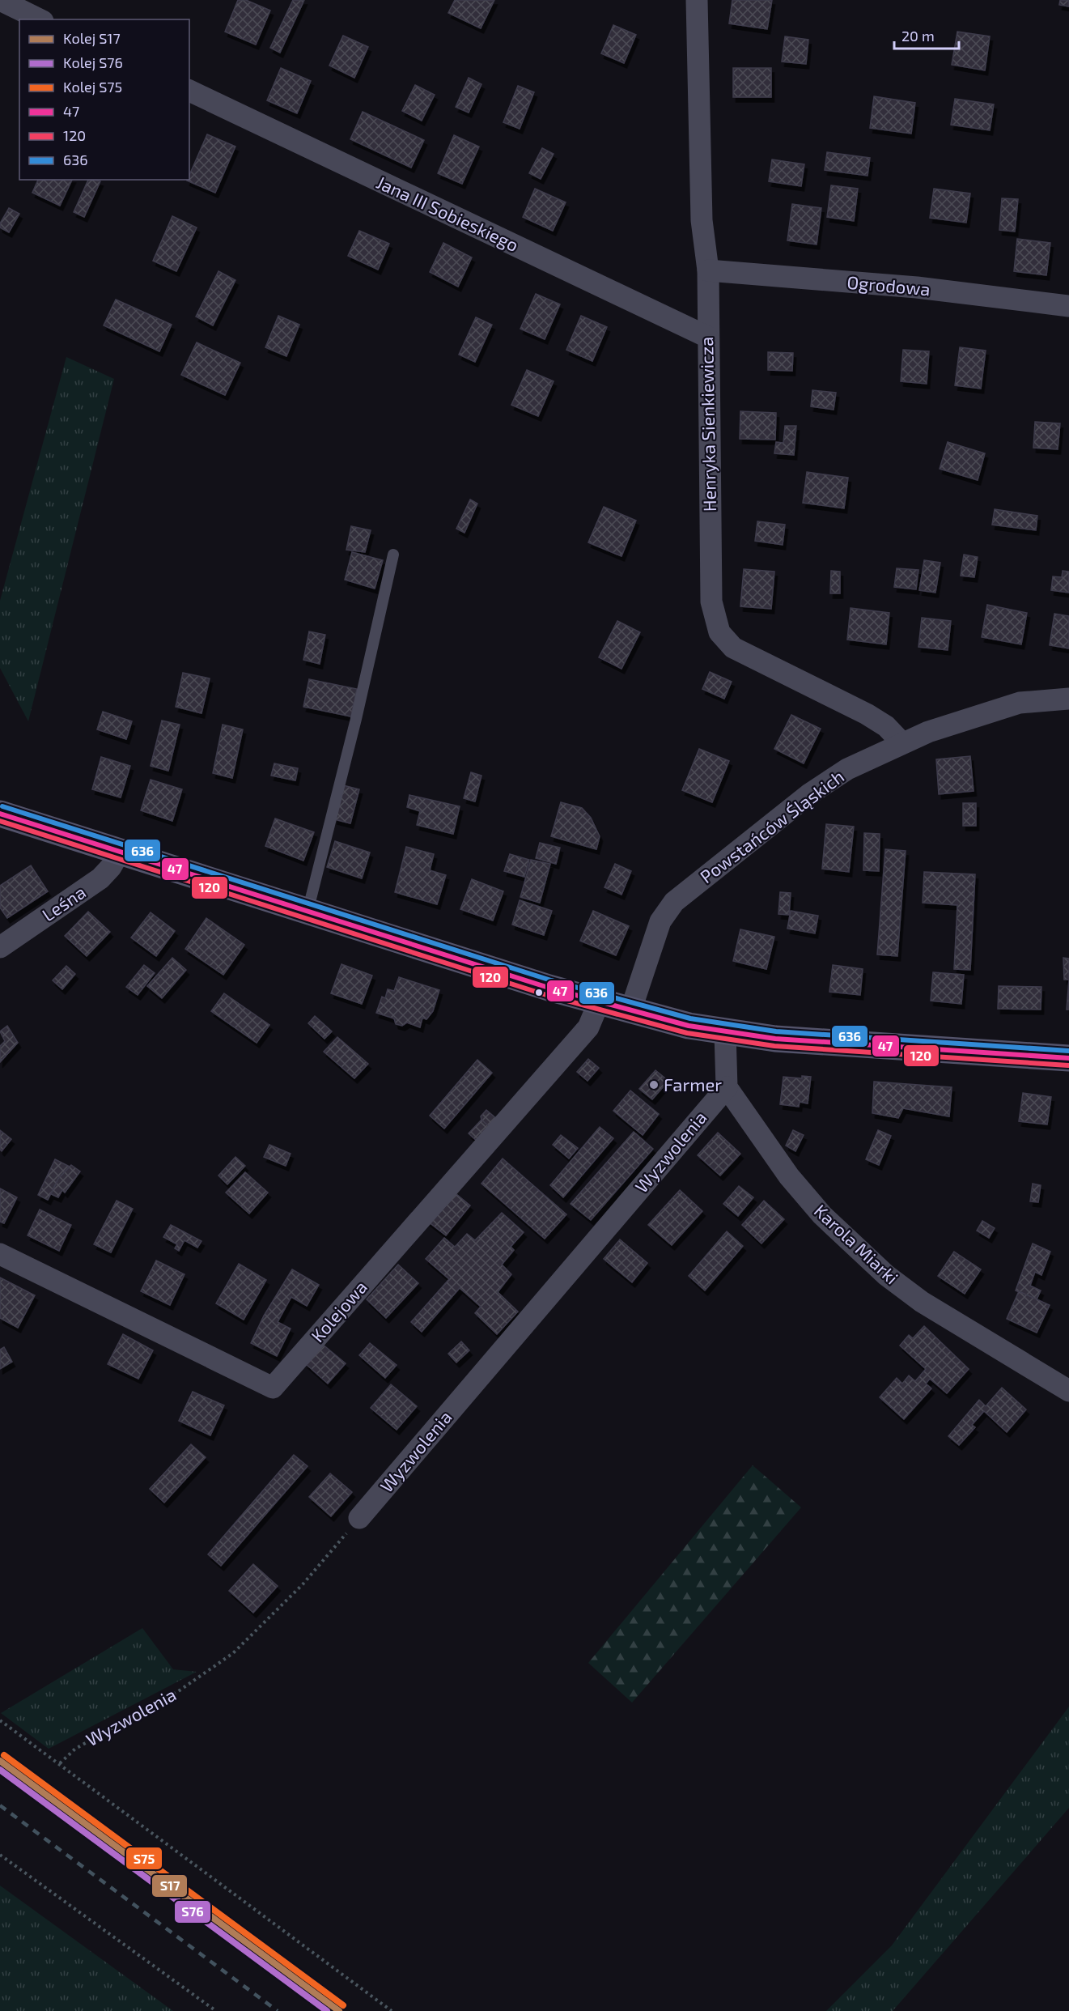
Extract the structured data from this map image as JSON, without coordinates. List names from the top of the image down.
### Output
{
  "streets": {
    "street": [
      "Jana III Sobieskiego",
      "Ogrodowa",
      "Henryka Sienkiewicza",
      "Powstańców Śląskich",
      "Leśna",
      "Wyzwolenia",
      "Karola Miarki",
      "Kolejowa"
    ]
  },
  "crossings": [
    ["Jana III Sobieskiego", "Henryka Sienkiewicza"],
    ["Ogrodowa", "Henryka Sienkiewicza"],
    ["Henryka Sienkiewicza", "Powstańców Śląskich"],
    ["Wyzwolenia", "Karola Miarki"]
  ],
  "places": ["Farmer"],
  "lines": [
    "transit line 636",
    "transit line 47",
    "transit line 120",
    "rail line S75",
    "rail line S17",
    "rail line S76"
  ],
  "legend": [
    "Kolej S17",
    "Kolej S76",
    "Kolej S75",
    "47",
    "120",
    "636"
  ],
  "scale_bar": "20 m"
}
